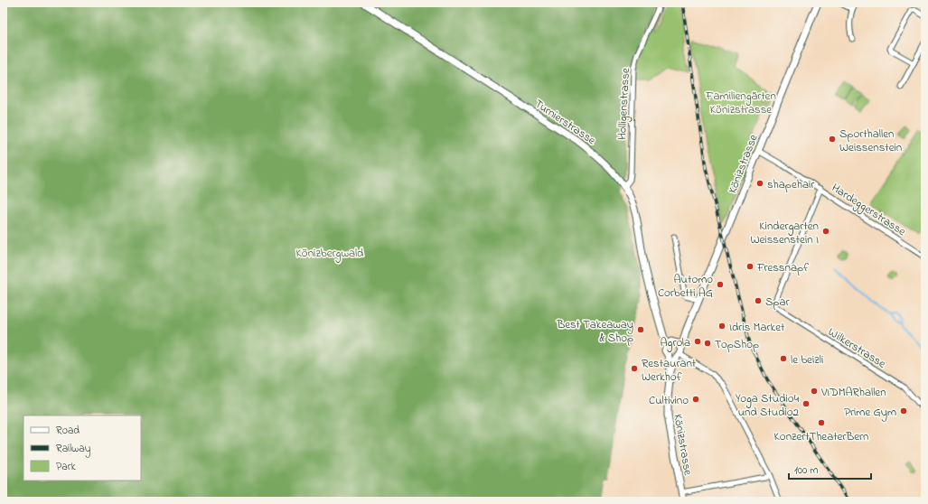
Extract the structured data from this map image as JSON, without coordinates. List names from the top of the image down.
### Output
{
  "streets": {
    "main road": ["Turnierstrasse", "Könizstrasse"],
    "street": ["Holligenstrasse", "Hardeggerstrasse", "Wilkerstrasse"]
  },
  "crossings": [
    ["Holligenstrasse", "Turnierstrasse"],
    ["Turnierstrasse", "Könizstrasse"],
    ["Könizstrasse", "Hardeggerstrasse"],
    ["Hardeggerstrasse", "Wilkerstrasse"]
  ],
  "parks": ["Familiengärten Könizstrasse", "Könizbergwald"],
  "places": [
    "Sporthallen Weissenstein",
    "shapehair",
    "Kindergarten Weissenstein I",
    "Fressnapf",
    "Automo Corbetti AG",
    "Spar",
    "Idris Market",
    "Best Takeaway & Shop",
    "Agrola",
    "TopShop",
    "le beizli",
    "Restaurant Werkhof",
    "VIDMARhallen",
    "Cultivino",
    "Yoga Studio4 und Studio2",
    "Prime Gym",
    "KonzertTheaterBern"
  ],
  "legend": ["Road", "Railway", "Park"],
  "scale_bar": "100 m"
}
